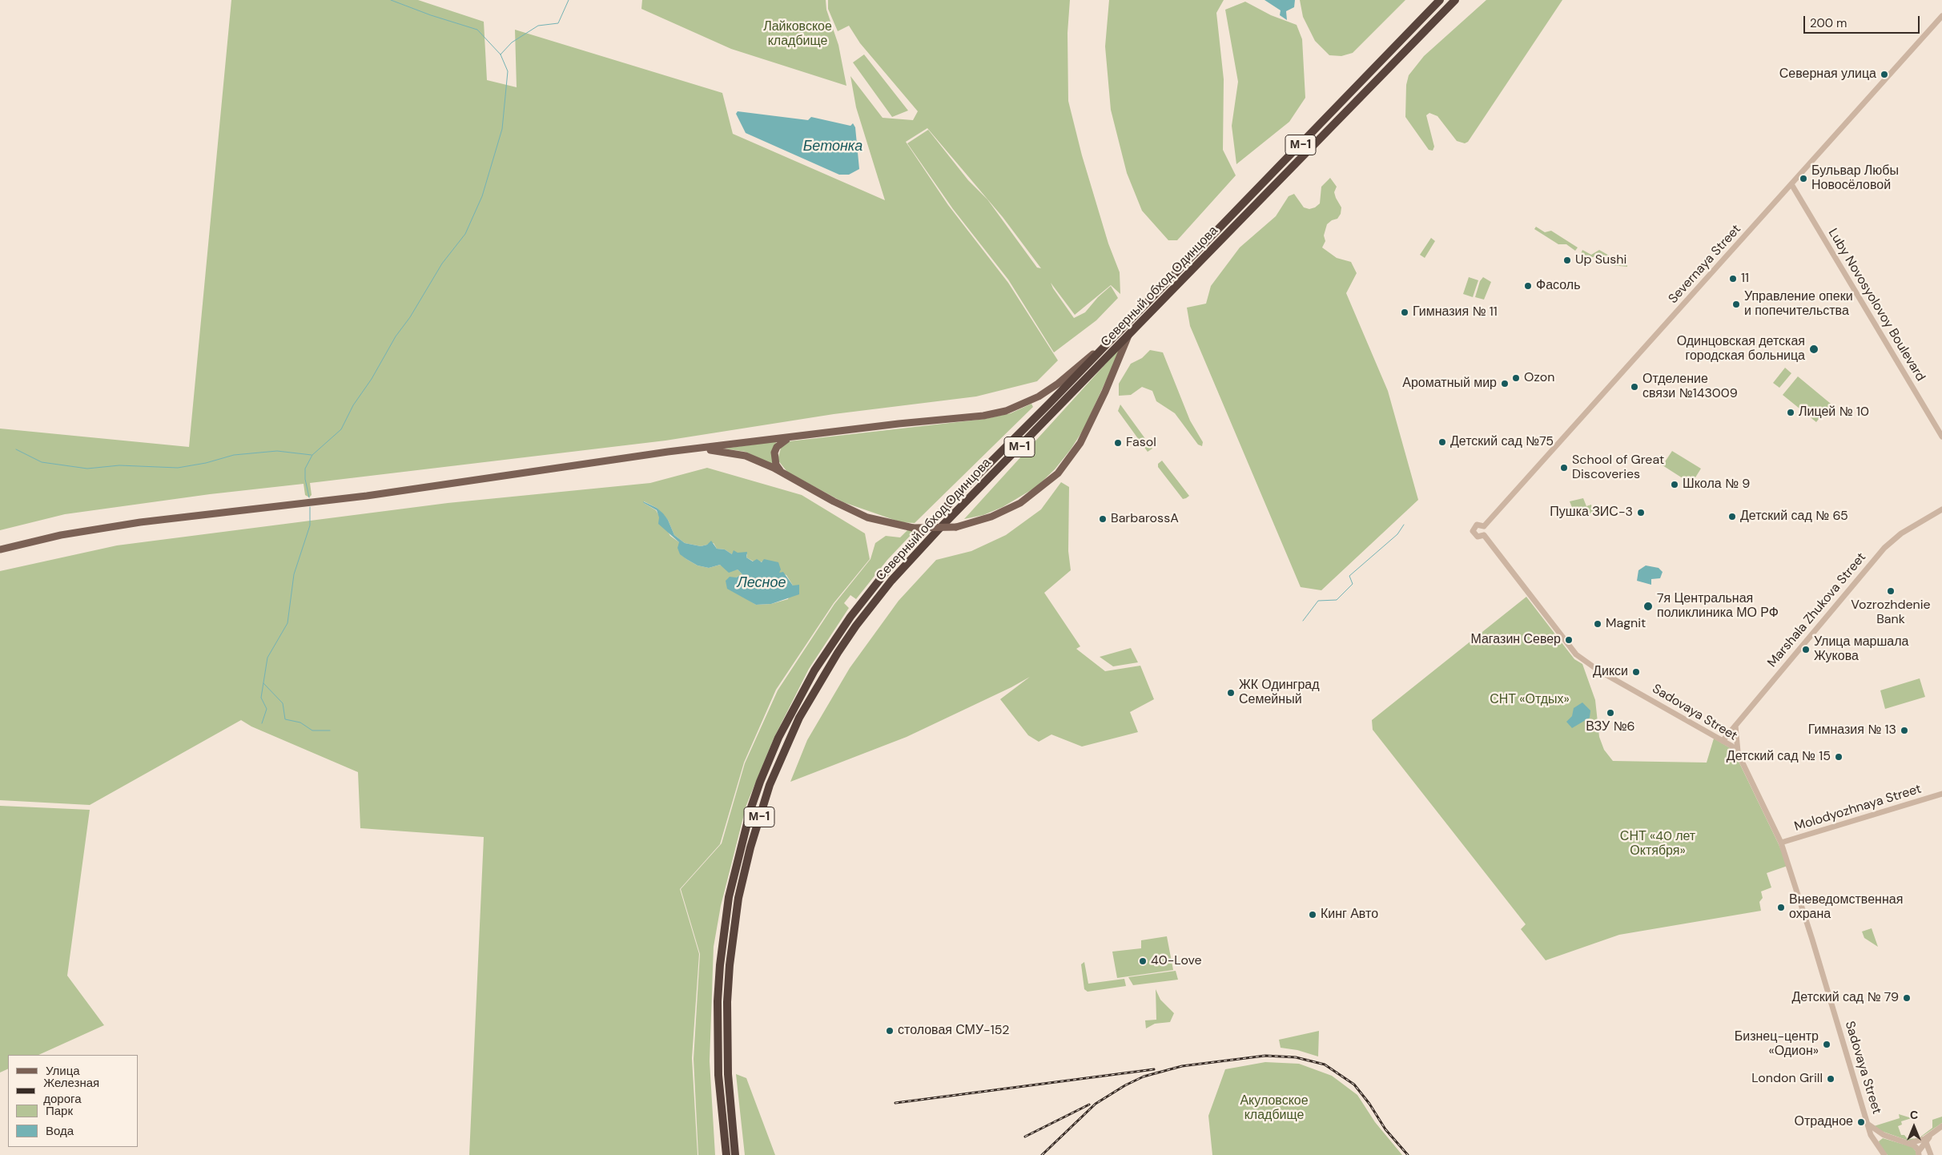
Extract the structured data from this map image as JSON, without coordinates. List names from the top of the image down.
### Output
{
  "streets": {
    "highway": ["М-1", "Северный обход Одинцова"],
    "street": [
      "Severnaya Street",
      "Luby Novosyolovoy Boulevard",
      "Marshala Zhukova Street",
      "Sadovaya Street",
      "Molodyozhnaya Street"
    ]
  },
  "crossings": [
    ["М-1", "Северный обход Одинцова"],
    ["Severnaya Street", "Luby Novosyolovoy Boulevard"],
    ["Severnaya Street", "Sadovaya Street"],
    ["Marshala Zhukova Street", "Sadovaya Street"],
    ["Sadovaya Street", "Molodyozhnaya Street"]
  ],
  "water": ["Бетонка", "Лесное"],
  "parks": [
    "Лайковское кладбище",
    "СНТ «Отдых»",
    "СНТ «40 лет Октября»",
    "Акуловское кладбище"
  ],
  "places": [
    "Северная улица",
    "Бульвар Любы Новосёловой",
    "Up Sushi",
    "11",
    "Фасоль",
    "Управление опеки и попечительства",
    "Гимназия № 11",
    "Одинцовская детская городская больница",
    "Ozon",
    "Ароматный мир",
    "Отделение связи №143009",
    "Лицей № 10",
    "Детский сад №75",
    "Fasol",
    "School of Great Discoveries",
    "Школа № 9",
    "Пушка ЗИС-3",
    "Детский сад № 65",
    "BarbarossA",
    "Vozrozhdenie Bank",
    "7я Центральная поликлиника МО РФ",
    "Magnit",
    "Магазин Север",
    "Улица маршала Жукова",
    "Дикси",
    "ЖК Одинград Семейный",
    "ВЗУ №6",
    "Гимназия № 13",
    "Детский сад № 15",
    "Вневедомственная охрана",
    "Кинг Авто",
    "40-Love",
    "Детский сад № 79",
    "столовая СМУ-152",
    "Бизнец-центр «Одион»",
    "London Grill",
    "Отрадное"
  ],
  "legend": [
    "Улица",
    "Железная дорога",
    "Парк",
    "Вода"
  ],
  "scale_bar": "200 m",
  "north": "top"
}
